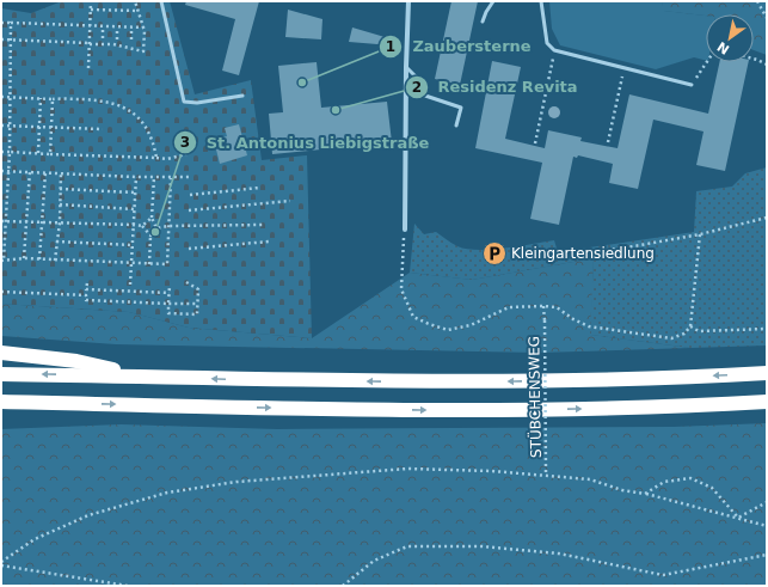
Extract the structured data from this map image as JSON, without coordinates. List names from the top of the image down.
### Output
{
  "streets": {
    "path": ["STÜBCHENSWEG"]
  },
  "places": {
    "other": ["Zaubersterne", "Residenz Revita", "St. Antonius Liebigstraße"],
    "parking": ["Kleingartensiedlung"]
  },
  "north": "bottom left"
}
